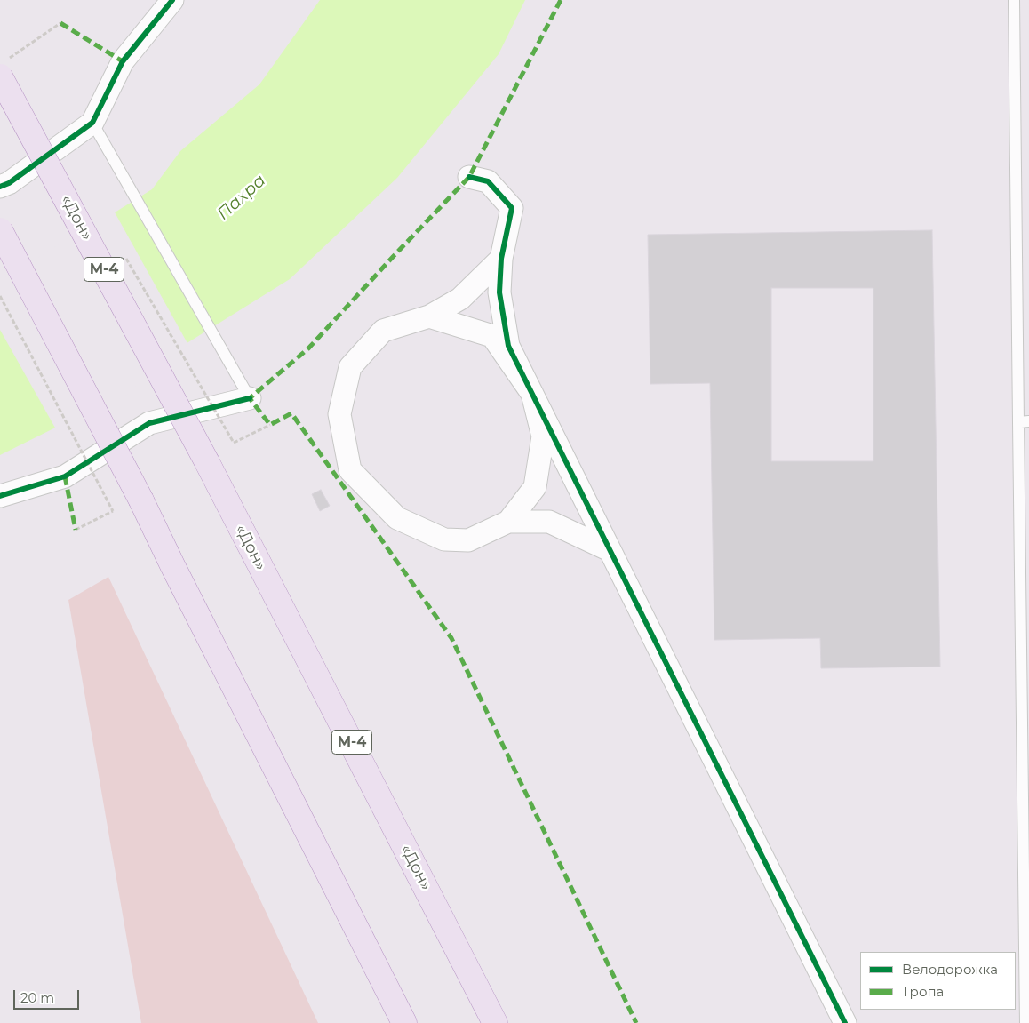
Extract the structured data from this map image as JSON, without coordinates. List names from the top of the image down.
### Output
{
  "streets": {
    "highway": ["«Дон»", "М-4"]
  },
  "water": ["Пахра"],
  "legend": ["Велодорожка", "Тропа"],
  "scale_bar": "20 m"
}
